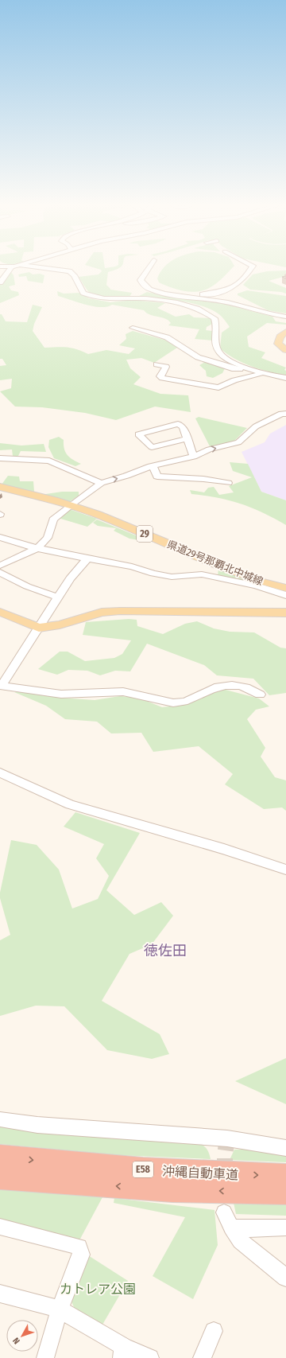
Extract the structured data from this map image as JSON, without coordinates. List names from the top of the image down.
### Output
{
  "streets": {
    "highway": ["E58", "沖縄自動車道"],
    "main road": ["29", "県道29号那覇北中城線"]
  },
  "districts": ["徳佐田"],
  "parks": ["カトレア公園"],
  "north": "bottom left"
}
